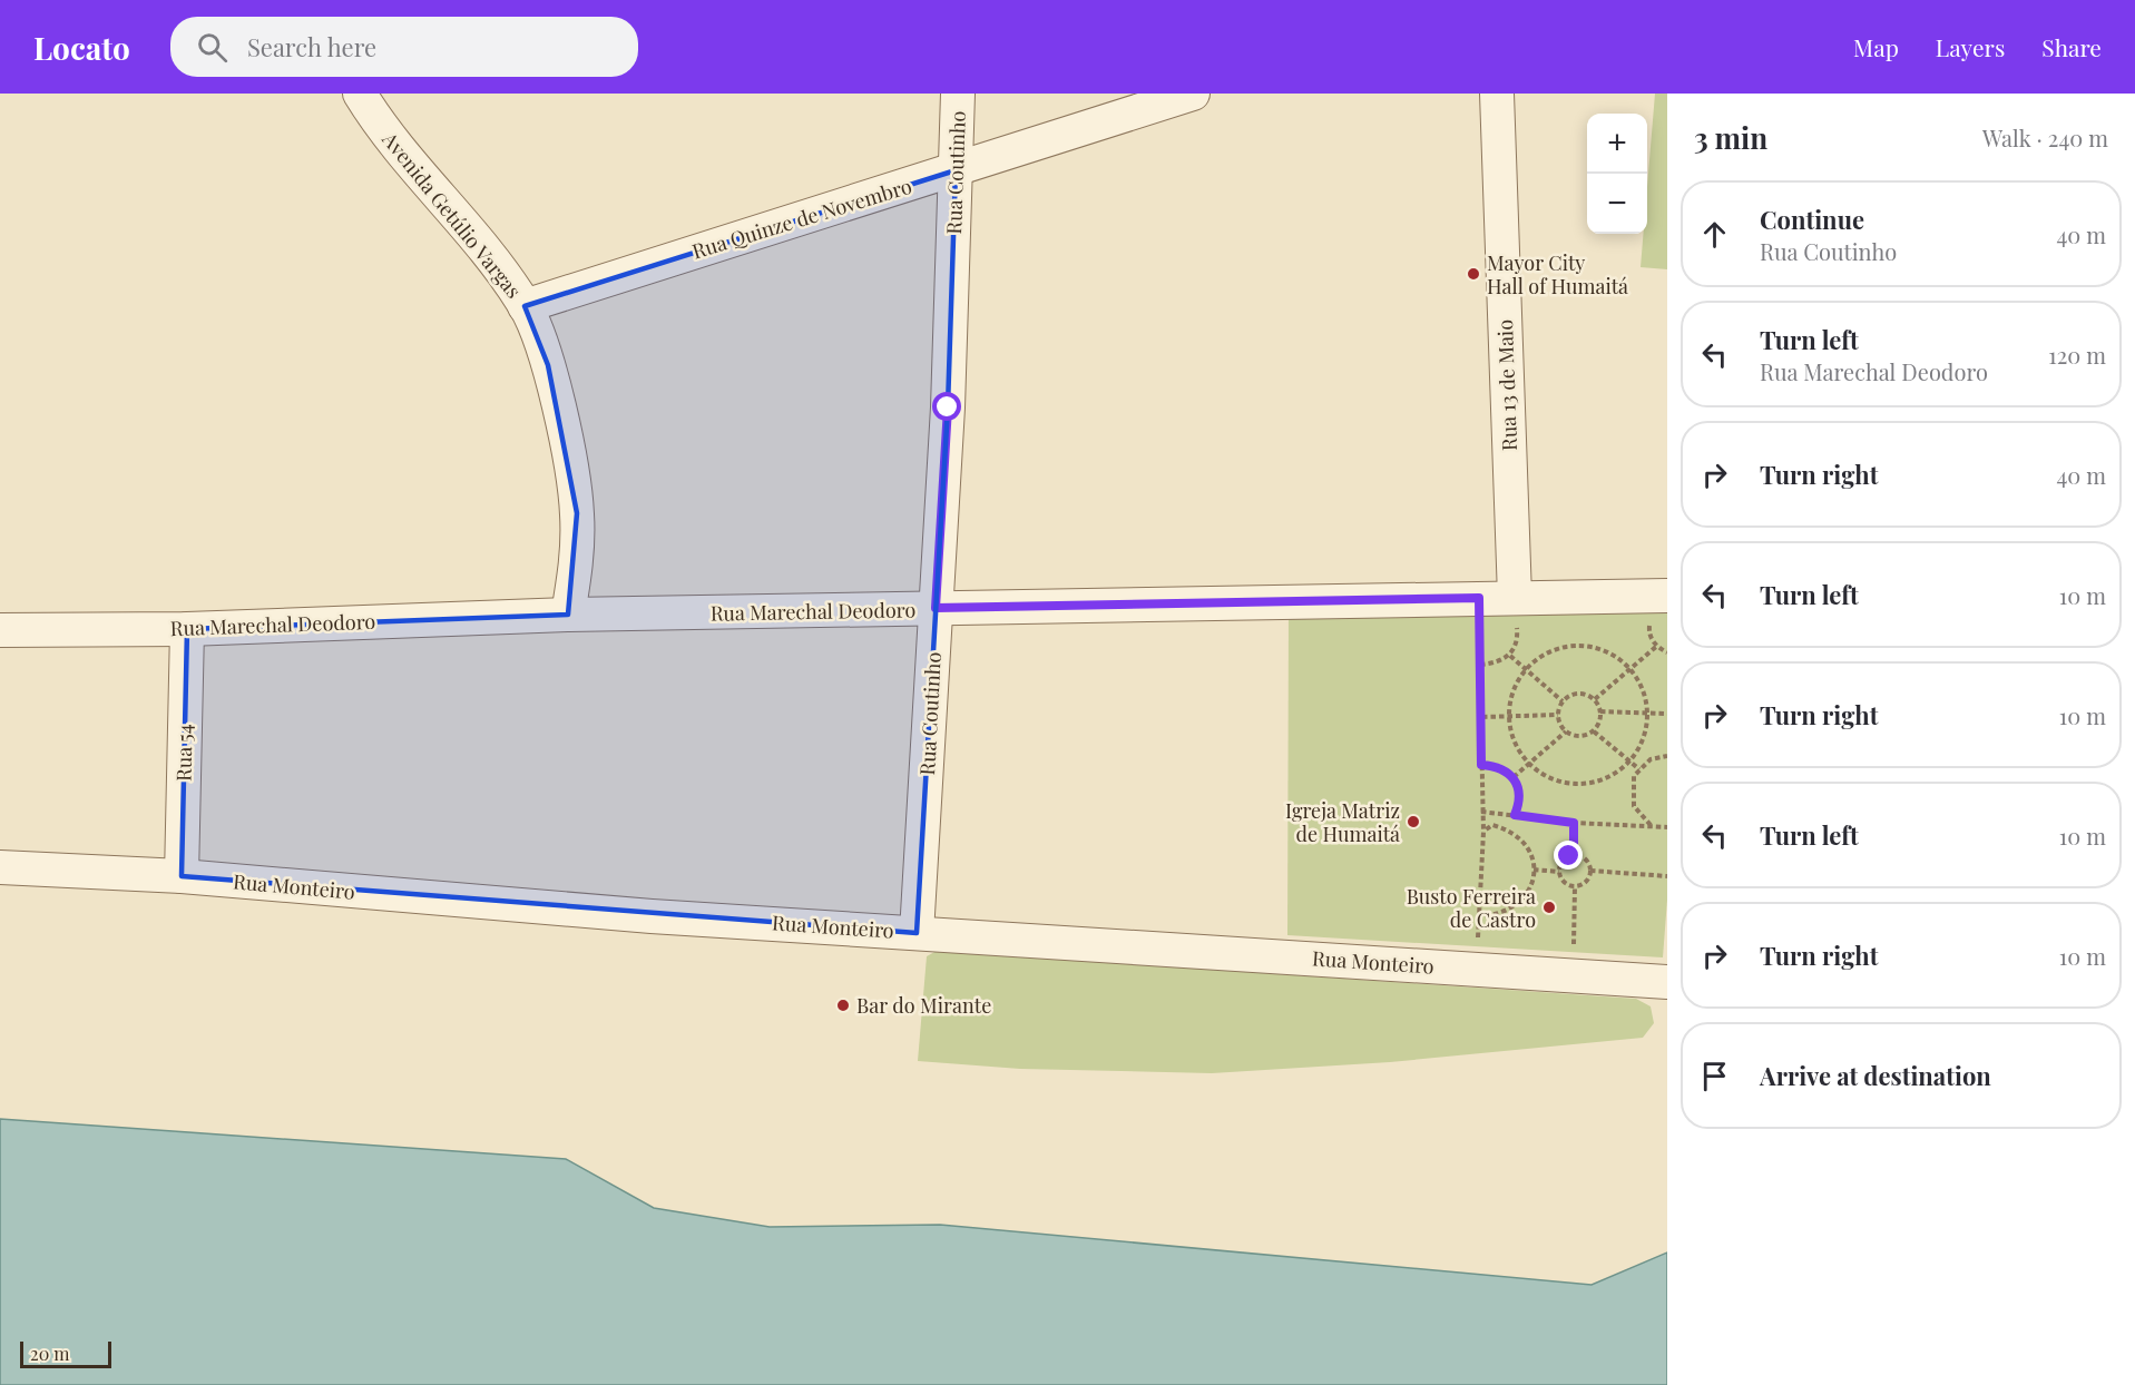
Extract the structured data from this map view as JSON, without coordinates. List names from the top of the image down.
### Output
{
  "streets": {
    "street": [
      "Rua Coutinho",
      "Avenida Getúlio Vargas",
      "Rua Quinze de Novembro",
      "Rua 13 de Maio",
      "Rua Marechal Deodoro",
      "Rua 54",
      "Rua Monteiro"
    ]
  },
  "crossings": [
    ["Rua Coutinho", "Rua Quinze de Novembro"],
    ["Rua Coutinho", "Rua Marechal Deodoro"],
    ["Rua Coutinho", "Rua Monteiro"],
    ["Avenida Getúlio Vargas", "Rua Quinze de Novembro"],
    ["Avenida Getúlio Vargas", "Rua Marechal Deodoro"],
    ["Rua 13 de Maio", "Rua Marechal Deodoro"],
    ["Rua Marechal Deodoro", "Rua 54"],
    ["Rua 54", "Rua Monteiro"]
  ],
  "places": [
    "Mayor City Hall of Humaitá",
    "Igreja Matriz de Humaitá",
    "Busto Ferreira de Castro",
    "Bar do Mirante"
  ],
  "scale_bar": "20 m",
  "page": {
    "header": "Locato",
    "search": "Search here",
    "nav": ["Map", "Layers", "Share"],
    "heading": ["3 min", "Walk · 240 m"],
    "map_buttons": ["+", "−"],
    "list": [
      ["Continue", "Rua Coutinho", "40 m"],
      ["Turn left", "Rua Marechal Deodoro", "120 m"],
      ["Turn right", "40 m"],
      ["Turn left", "10 m"],
      ["Turn right", "10 m"],
      ["Turn left", "10 m"],
      ["Turn right", "10 m"],
      "Arrive at destination"
    ],
    "scale": "20 m"
  }
}
